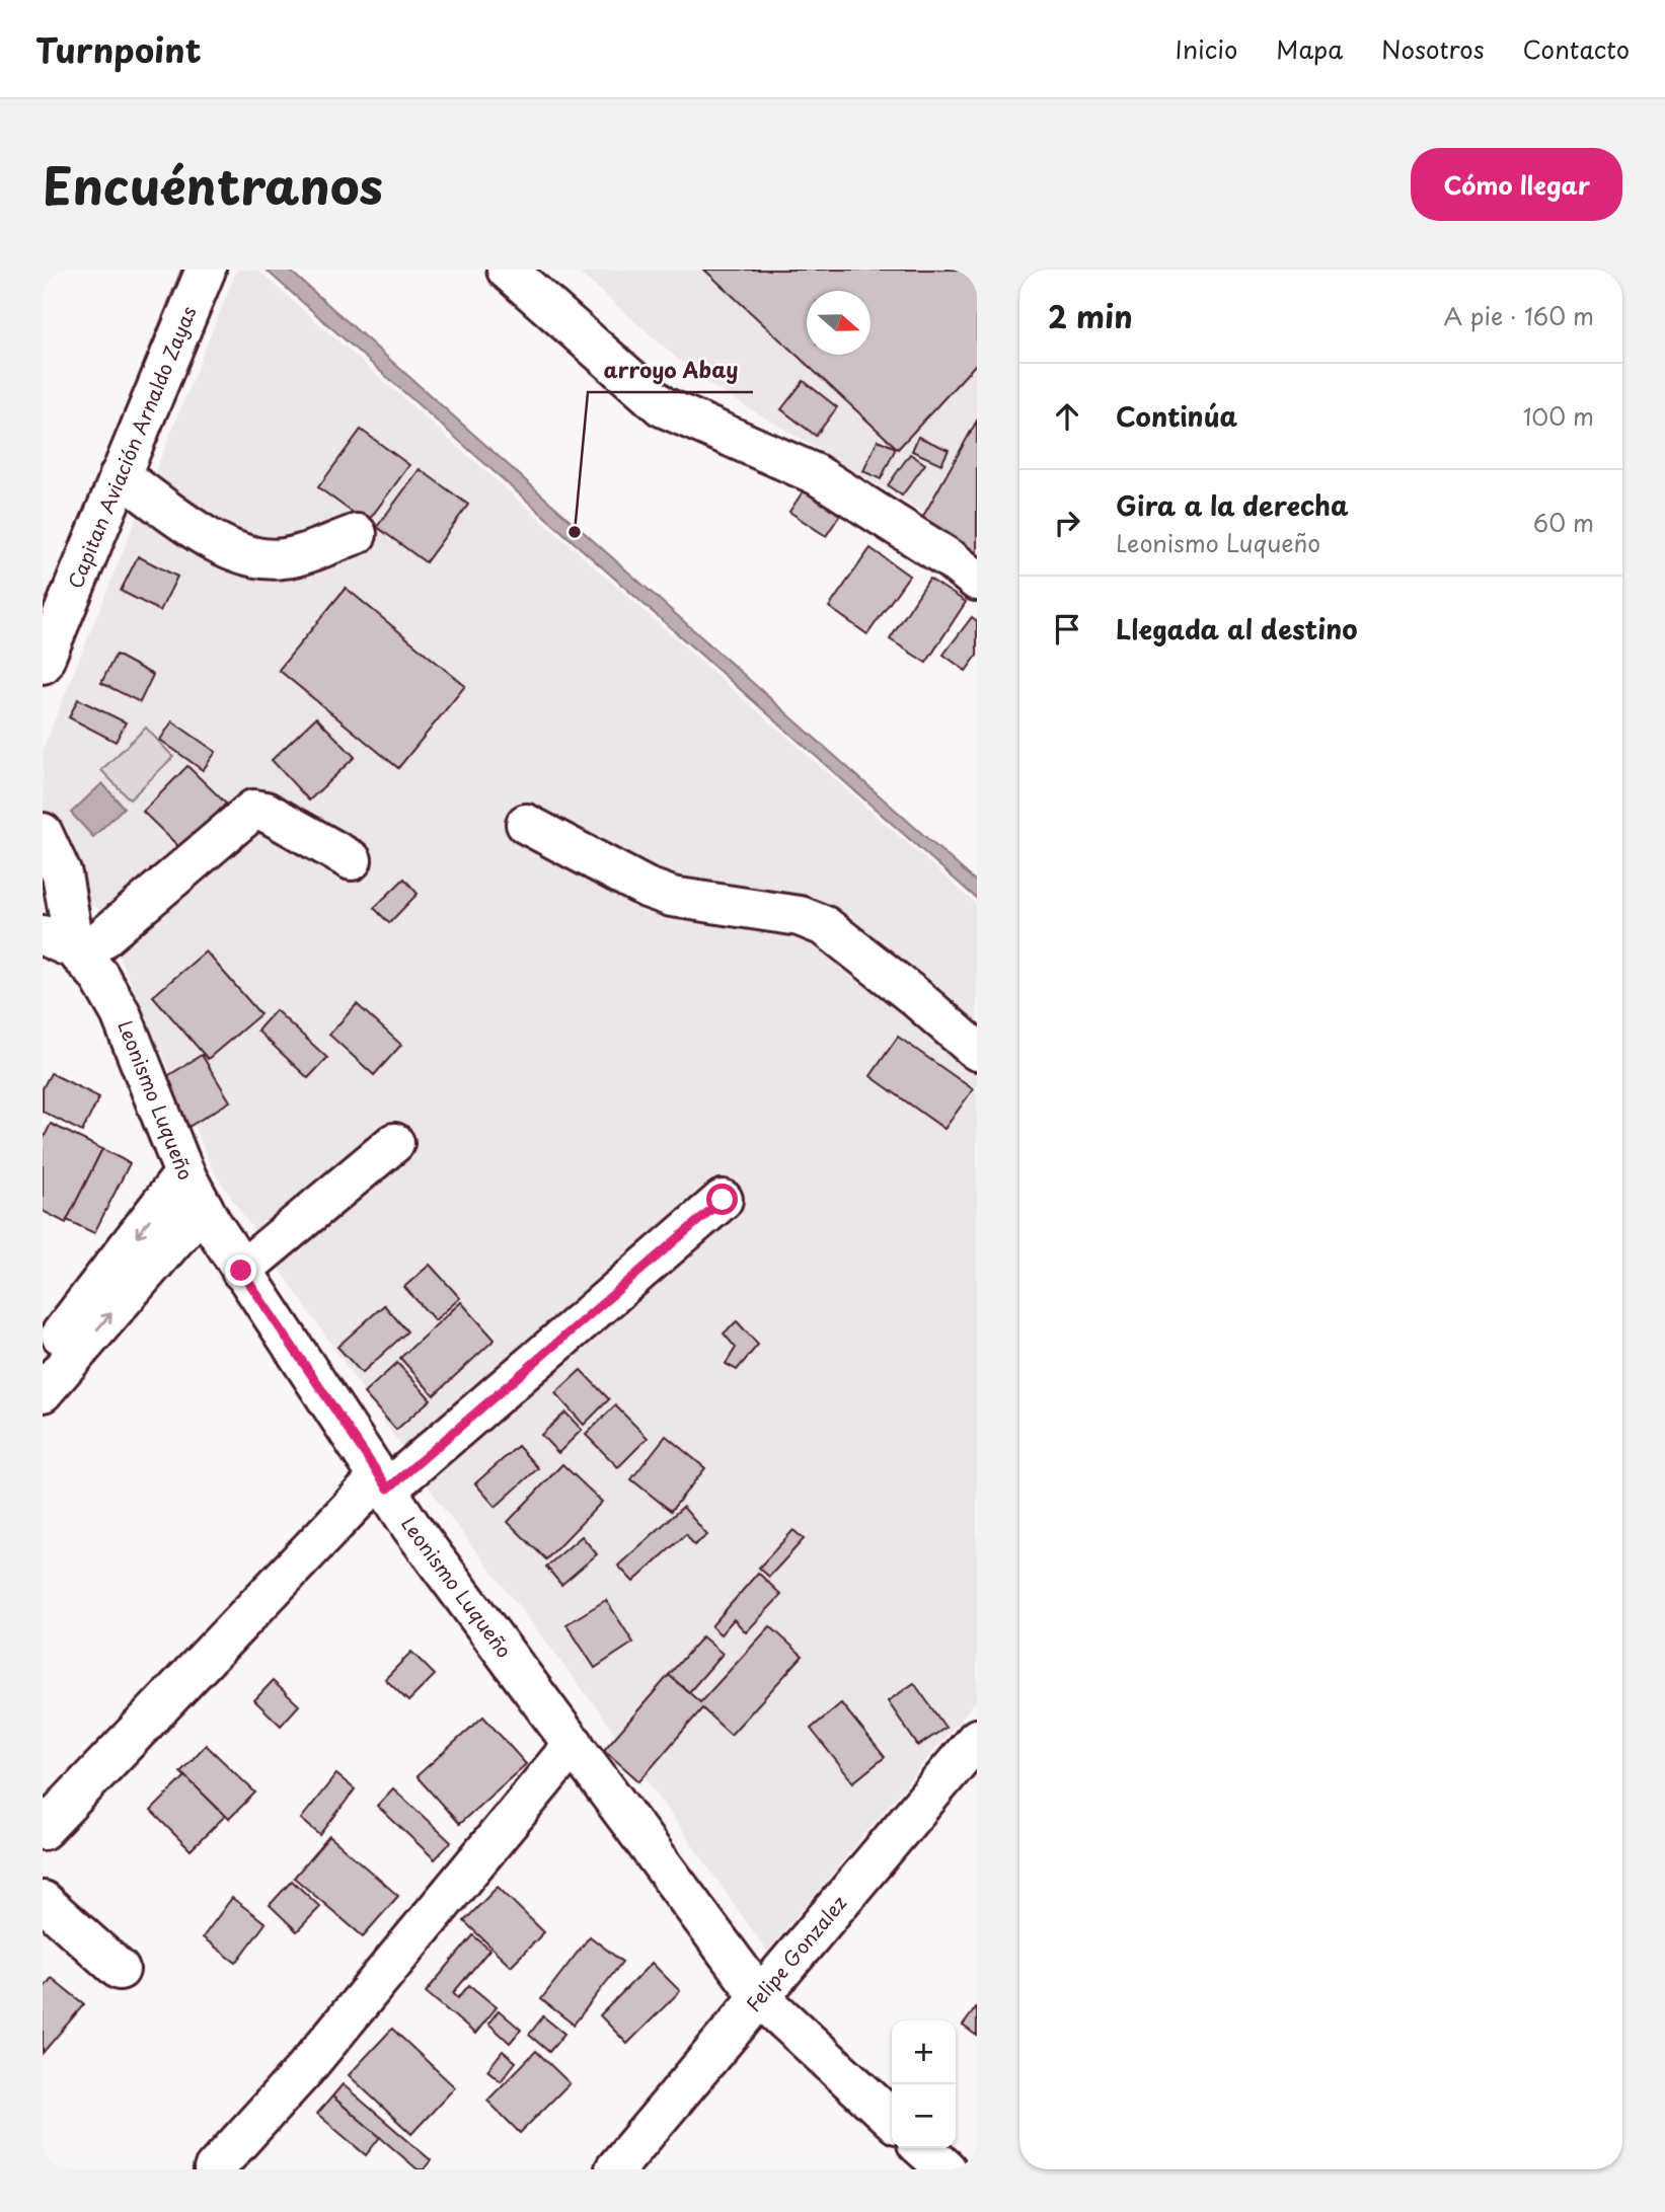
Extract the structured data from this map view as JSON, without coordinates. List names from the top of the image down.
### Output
{
  "streets": {
    "street": ["Capitan Aviación Arnaldo Zayas", "Leonismo Luqueño", "Felipe Gonzalez"]
  },
  "crossings": [
    ["Leonismo Luqueño", "Felipe Gonzalez"]
  ],
  "places": ["arroyo Abay"],
  "north": "right",
  "page": {
    "header": "Turnpoint",
    "nav": [
      "Inicio",
      "Mapa",
      "Nosotros",
      "Contacto"
    ],
    "title": "Encuéntranos",
    "buttons": "Cómo llegar",
    "heading": ["2 min", "A pie · 160 m"],
    "list": [
      ["Continúa", "100 m"],
      ["Gira a la derecha", "Leonismo Luqueño", "60 m"],
      "Llegada al destino"
    ],
    "map_buttons": ["+", "−"]
  }
}
